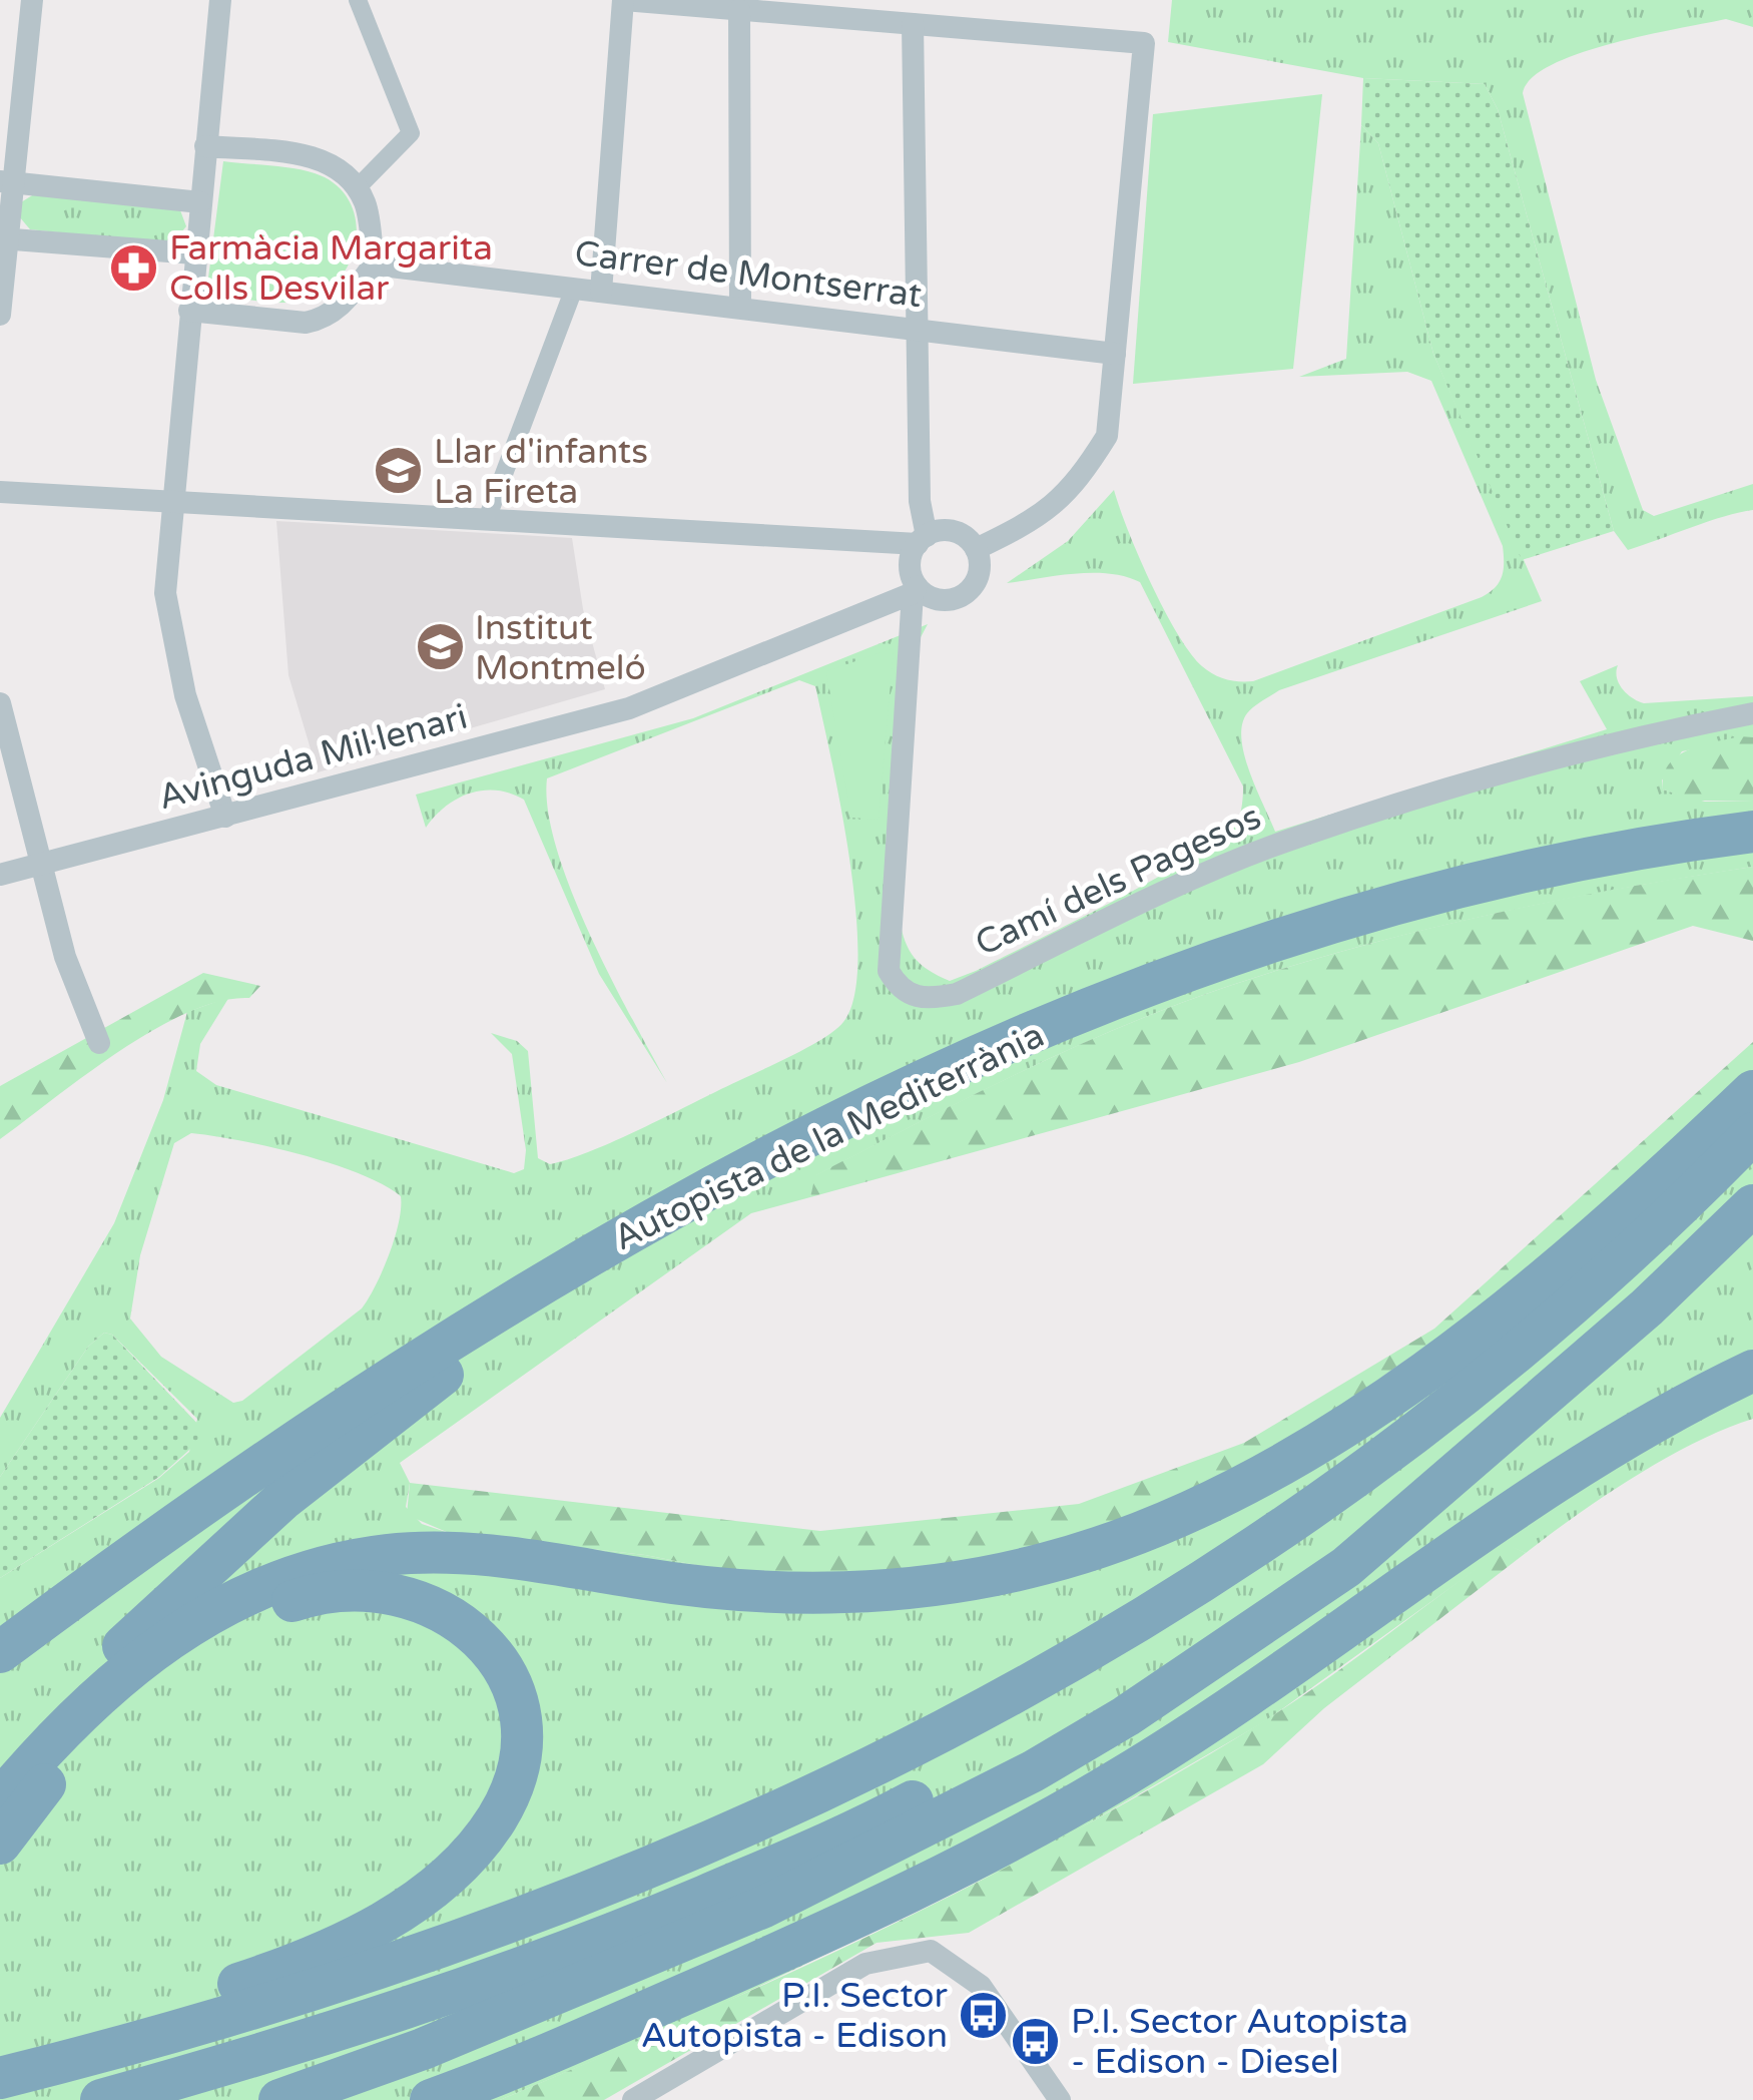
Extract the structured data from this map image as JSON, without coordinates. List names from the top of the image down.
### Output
{
  "streets": {
    "highway": ["Autopista de la Mediterrània"],
    "street": ["Carrer de Montserrat", "Avinguda Mil·lenari", "Camí dels Pagesos"]
  },
  "crossings": [
    ["Avinguda Mil·lenari", "Camí dels Pagesos"]
  ],
  "places": {
    "pharmacy": ["Farmàcia Margarita Colls Desvilar"],
    "school or university": ["Llar d'infants La Fireta", "Institut Montmeló"],
    "bus stop": ["P.I. Sector Autopista - Edison", "P.I. Sector Autopista - Edison - Diesel"]
  }
}
